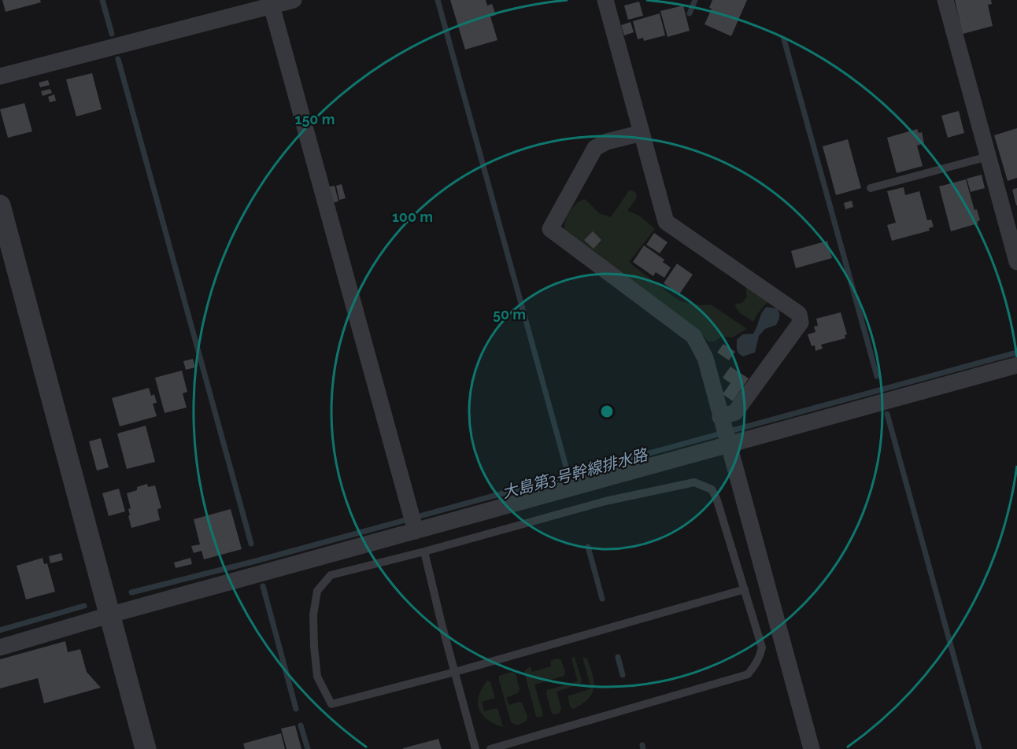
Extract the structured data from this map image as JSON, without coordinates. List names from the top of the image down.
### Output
{
  "water": ["大島第3号幹線排水路"],
  "rings": ["150 m", "100 m", "50 m"]
}
